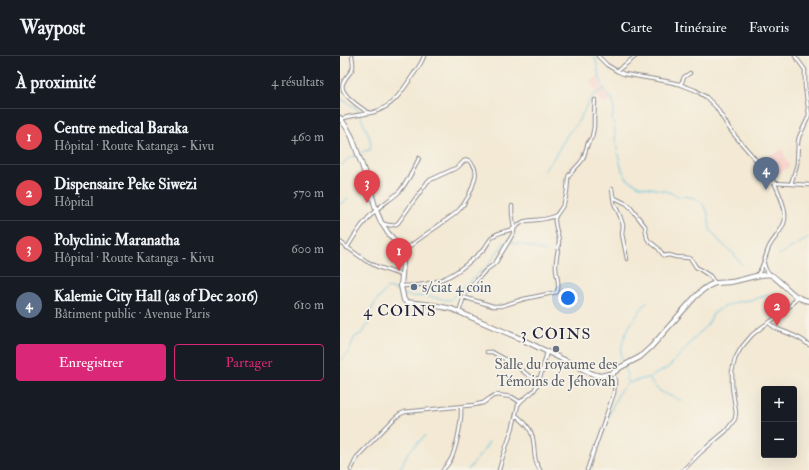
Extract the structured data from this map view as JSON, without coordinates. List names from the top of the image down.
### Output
{
  "districts": ["4 COINS", "3 COINS"],
  "places": ["s/ciat 4 coin", "Salle du royaume des Témoins de Jéhovah"],
  "page": {
    "header": "Waypost",
    "nav": ["Carte", "Itinéraire", "Favoris"],
    "heading": ["À proximité", "4 résultats"],
    "list": [
      {
        "mark": "1",
        "name": "Centre medical Baraka",
        "note": "Hôpital · Route Katanga - Kivu",
        "value": "460 m"
      },
      {
        "mark": "2",
        "name": "Dispensaire Peke Siwezi",
        "note": "Hôpital",
        "value": "570 m"
      },
      {
        "mark": "3",
        "name": "Polyclinic Maranatha",
        "note": "Hôpital · Route Katanga - Kivu",
        "value": "600 m"
      },
      {
        "mark": "4",
        "name": "Kalemie City Hall (as of Dec 2016)",
        "note": "Bâtiment public · Avenue Paris",
        "value": "610 m"
      }
    ],
    "pins": [
      "4",
      "3",
      "1",
      "2"
    ],
    "buttons": ["Enregistrer", "Partager"],
    "map_buttons": ["+", "−"]
  }
}
